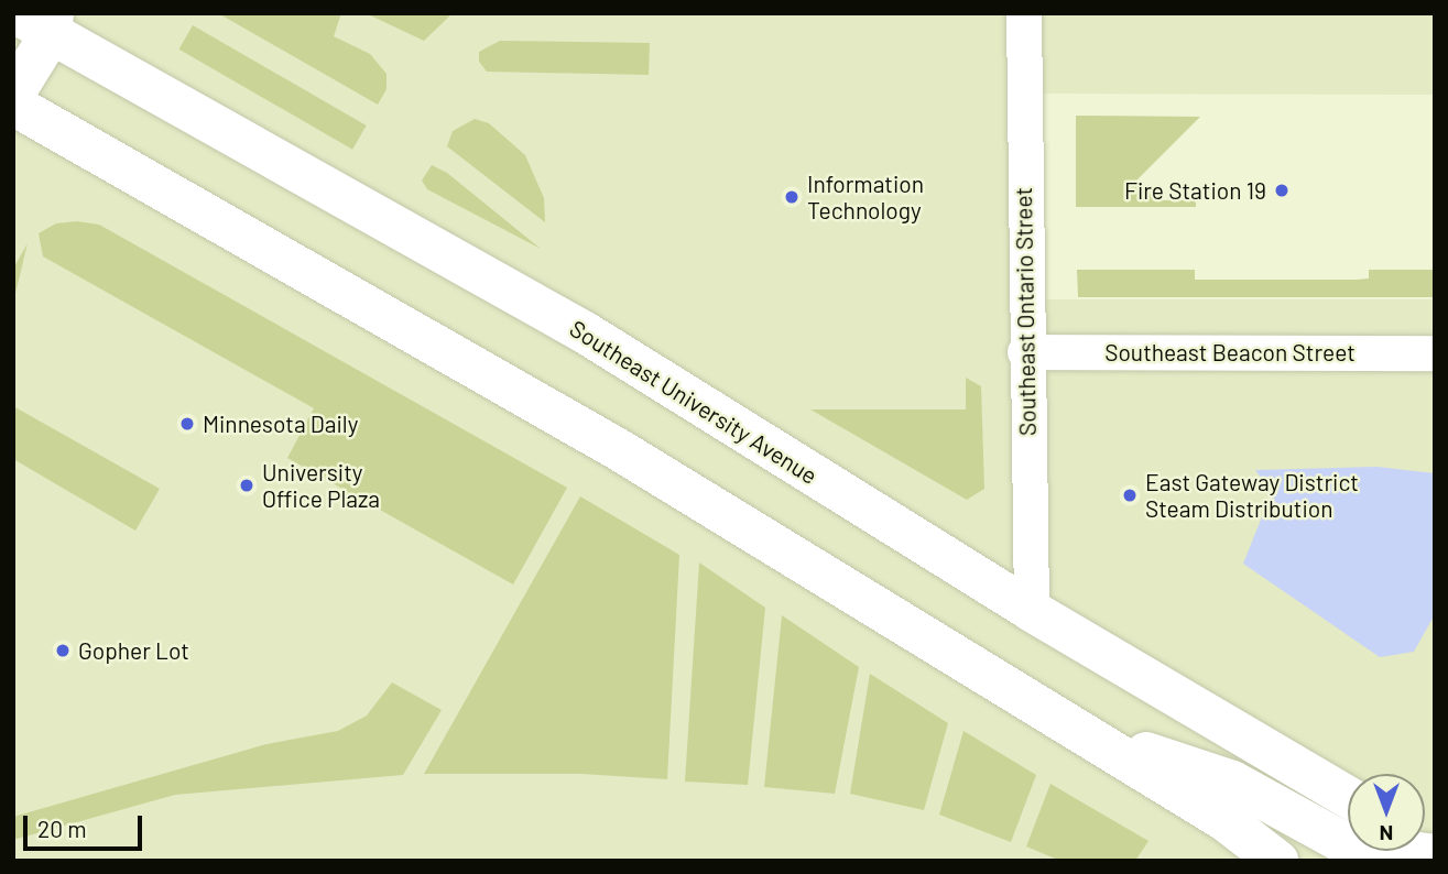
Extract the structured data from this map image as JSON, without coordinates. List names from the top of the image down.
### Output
{
  "streets": {
    "main road": ["Southeast University Avenue"],
    "street": ["Southeast Ontario Street", "Southeast Beacon Street"]
  },
  "crossings": [
    ["Southeast Ontario Street", "Southeast Beacon Street"],
    ["Southeast Ontario Street", "Southeast University Avenue"]
  ],
  "places": [
    "Fire Station 19",
    "Information Technology",
    "Minnesota Daily",
    "University Office Plaza",
    "East Gateway District Steam Distribution",
    "Gopher Lot"
  ],
  "scale_bar": "20 m",
  "north": "bottom"
}
